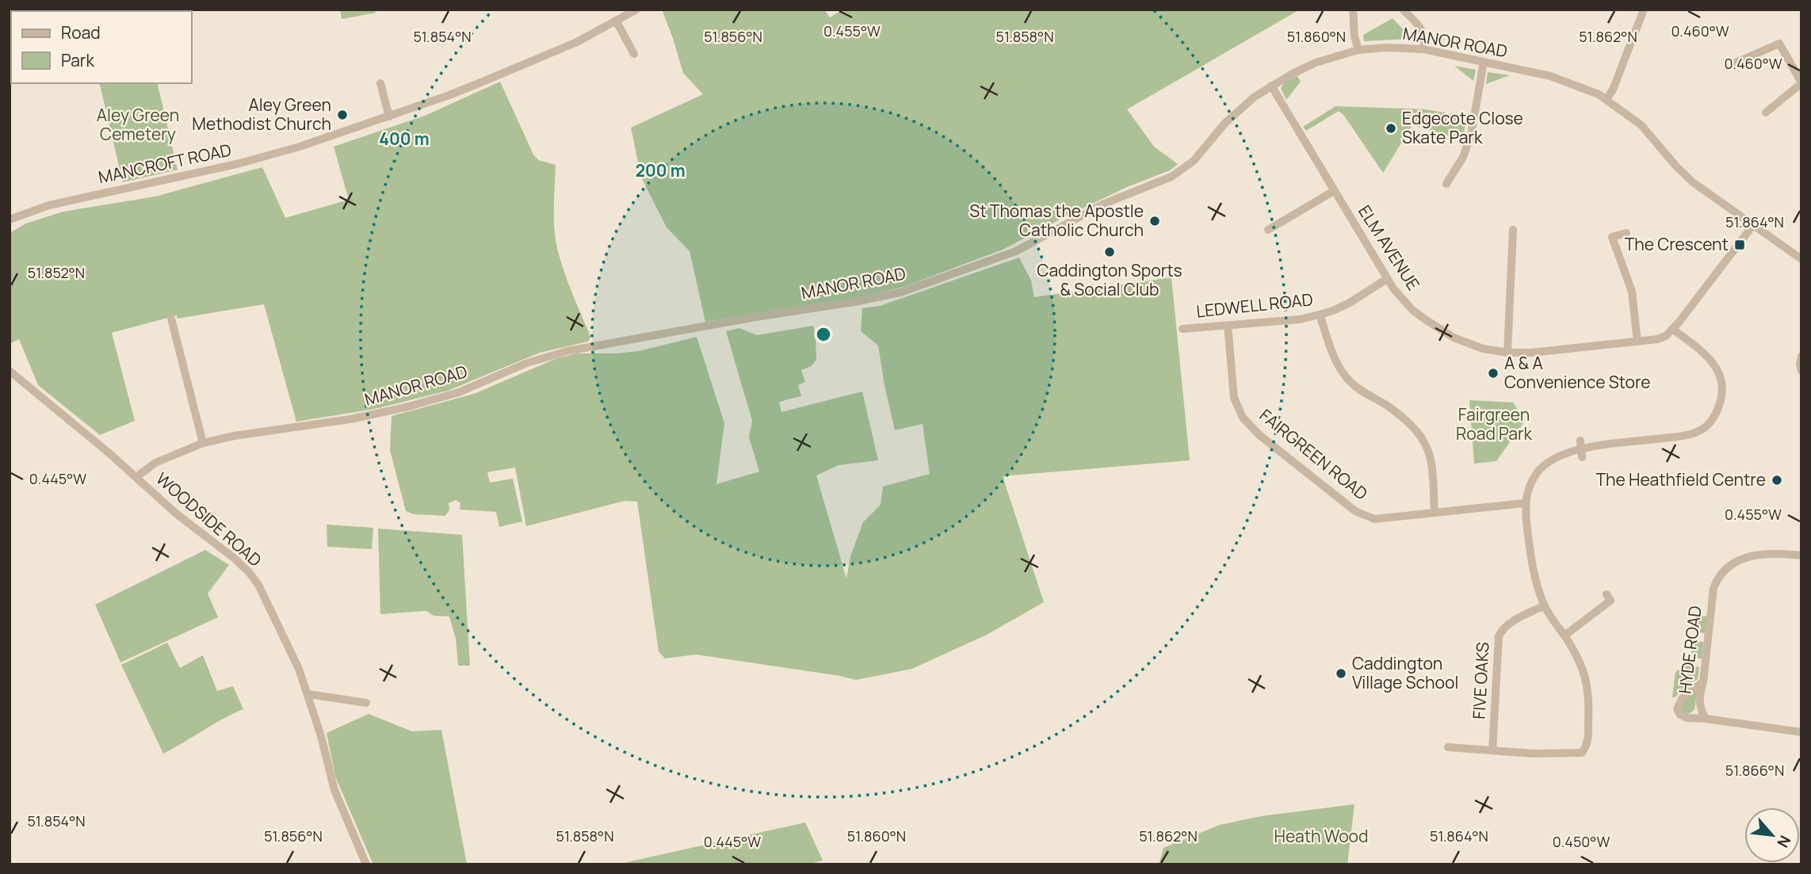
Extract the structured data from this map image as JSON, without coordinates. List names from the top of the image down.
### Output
{
  "streets": {
    "street": [
      "MANOR ROAD",
      "MANCROFT ROAD",
      "ELM AVENUE",
      "LEDWELL ROAD",
      "FAIRGREEN ROAD",
      "WOODSIDE ROAD",
      "HYDE ROAD",
      "FIVE OAKS"
    ]
  },
  "crossings": [
    ["MANOR ROAD", "ELM AVENUE"],
    ["MANOR ROAD", "WOODSIDE ROAD"],
    ["ELM AVENUE", "LEDWELL ROAD"],
    ["LEDWELL ROAD", "FAIRGREEN ROAD"]
  ],
  "parks": ["Aley Green Cemetery", "Fairgreen Road Park", "Heath Wood"],
  "places": {
    "other": [
      "Aley Green Methodist Church",
      "Edgecote Close Skate Park",
      "St Thomas the Apostle Catholic Church",
      "Caddington Sports & Social Club",
      "A & A Convenience Store",
      "The Heathfield Centre",
      "Caddington Village School"
    ],
    "transit": ["The Crescent"]
  },
  "legend": ["Road", "Park"],
  "north": "bottom right",
  "coordinates": [
    "0.455°W",
    "0.460°W",
    "51.854°N",
    "51.856°N",
    "51.858°N",
    "51.860°N",
    "51.862°N",
    "51.864°N",
    "51.852°N",
    "0.445°W",
    "51.866°N",
    "0.450°W"
  ],
  "rings": ["400 m", "200 m"]
}
